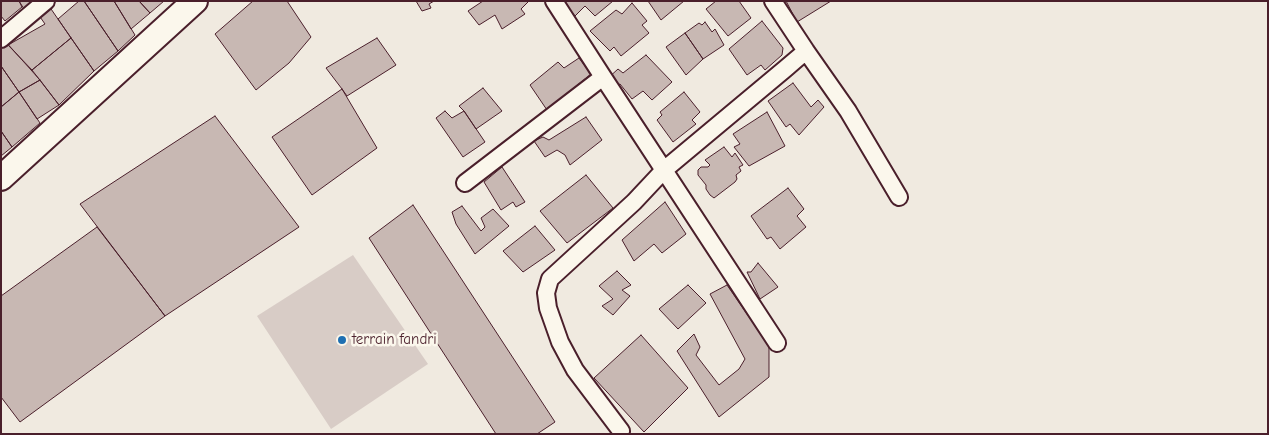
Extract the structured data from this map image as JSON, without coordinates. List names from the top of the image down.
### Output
{
  "places": ["terrain fandri"]
}
